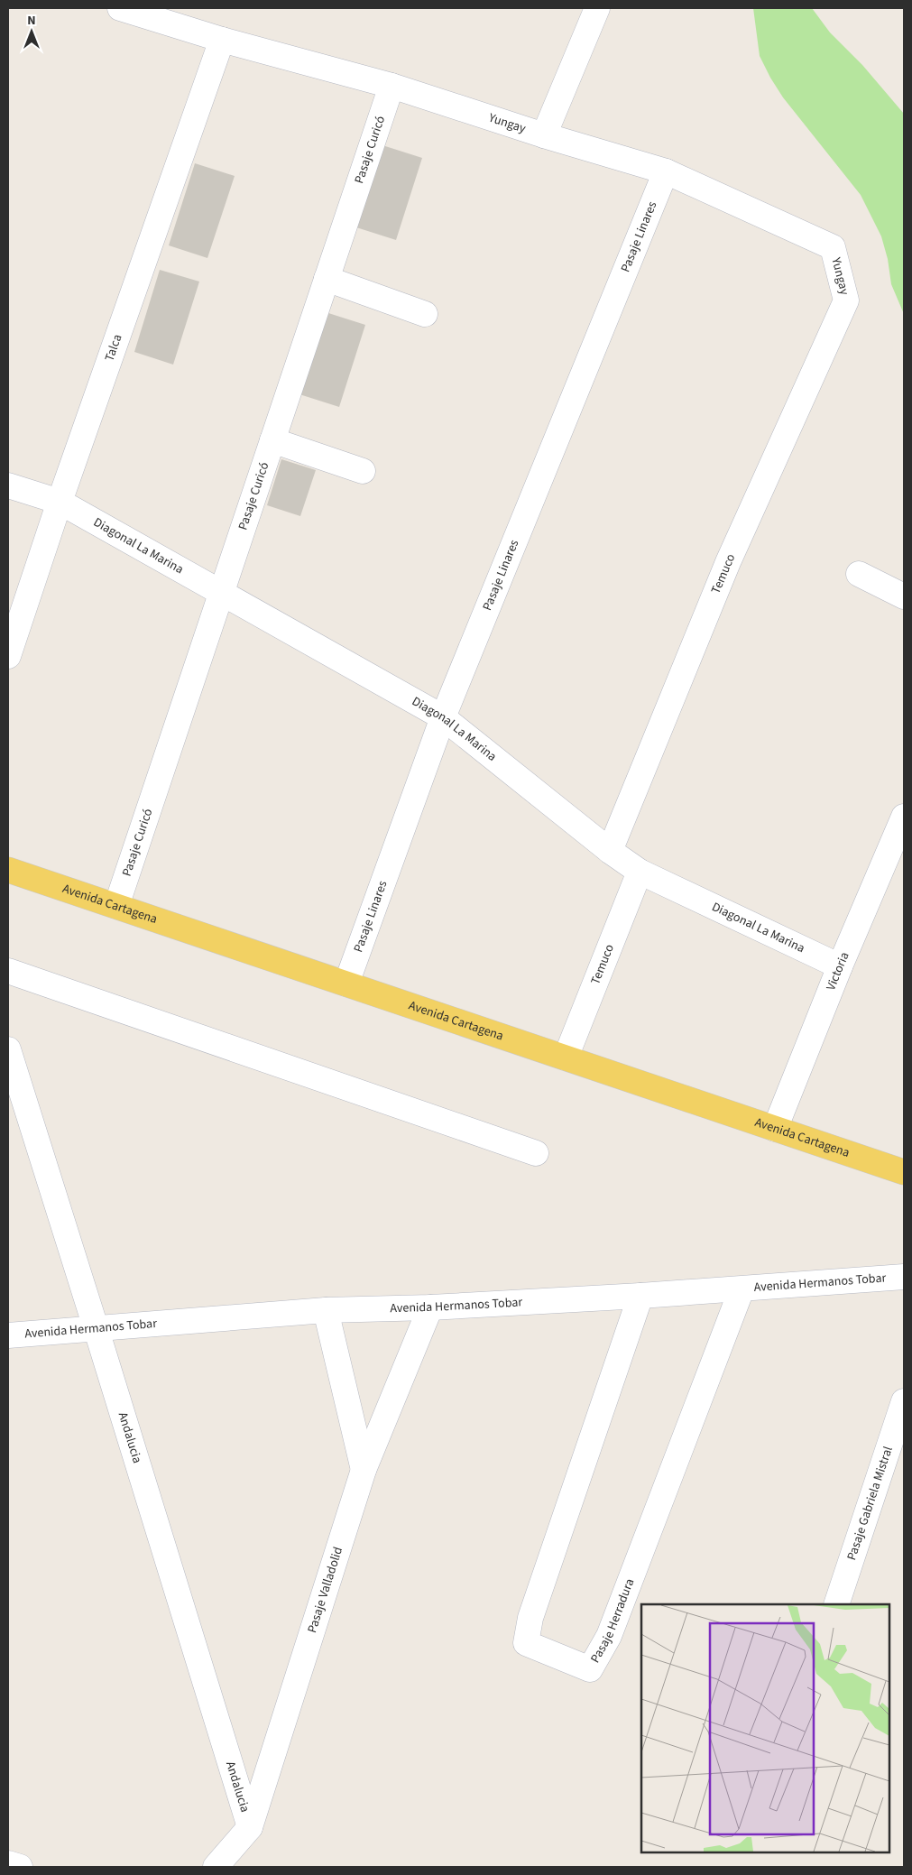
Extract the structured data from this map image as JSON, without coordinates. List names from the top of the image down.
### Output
{
  "streets": {
    "main road": ["Avenida Cartagena"],
    "street": [
      "Yungay",
      "Pasaje Curicó",
      "Pasaje Linares",
      "Talca",
      "Diagonal La Marina",
      "Temuco",
      "Victoria",
      "Avenida Hermanos Tobar",
      "Andalucia",
      "Pasaje Gabriela Mistral",
      "Pasaje Valladolid",
      "Pasaje Herradura"
    ]
  },
  "crossings": [
    ["Yungay", "Pasaje Curicó"],
    ["Yungay", "Pasaje Linares"],
    ["Yungay", "Talca"],
    ["Yungay", "Temuco"],
    ["Pasaje Curicó", "Diagonal La Marina"],
    ["Pasaje Curicó", "Avenida Cartagena"],
    ["Pasaje Linares", "Diagonal La Marina"],
    ["Pasaje Linares", "Avenida Cartagena"],
    ["Talca", "Diagonal La Marina"],
    ["Diagonal La Marina", "Temuco"],
    ["Diagonal La Marina", "Victoria"],
    ["Temuco", "Avenida Cartagena"],
    ["Avenida Cartagena", "Victoria"],
    ["Avenida Hermanos Tobar", "Andalucia"],
    ["Avenida Hermanos Tobar", "Pasaje Valladolid"],
    ["Avenida Hermanos Tobar", "Pasaje Herradura"],
    ["Andalucia", "Pasaje Valladolid"]
  ],
  "north": "top"
}
